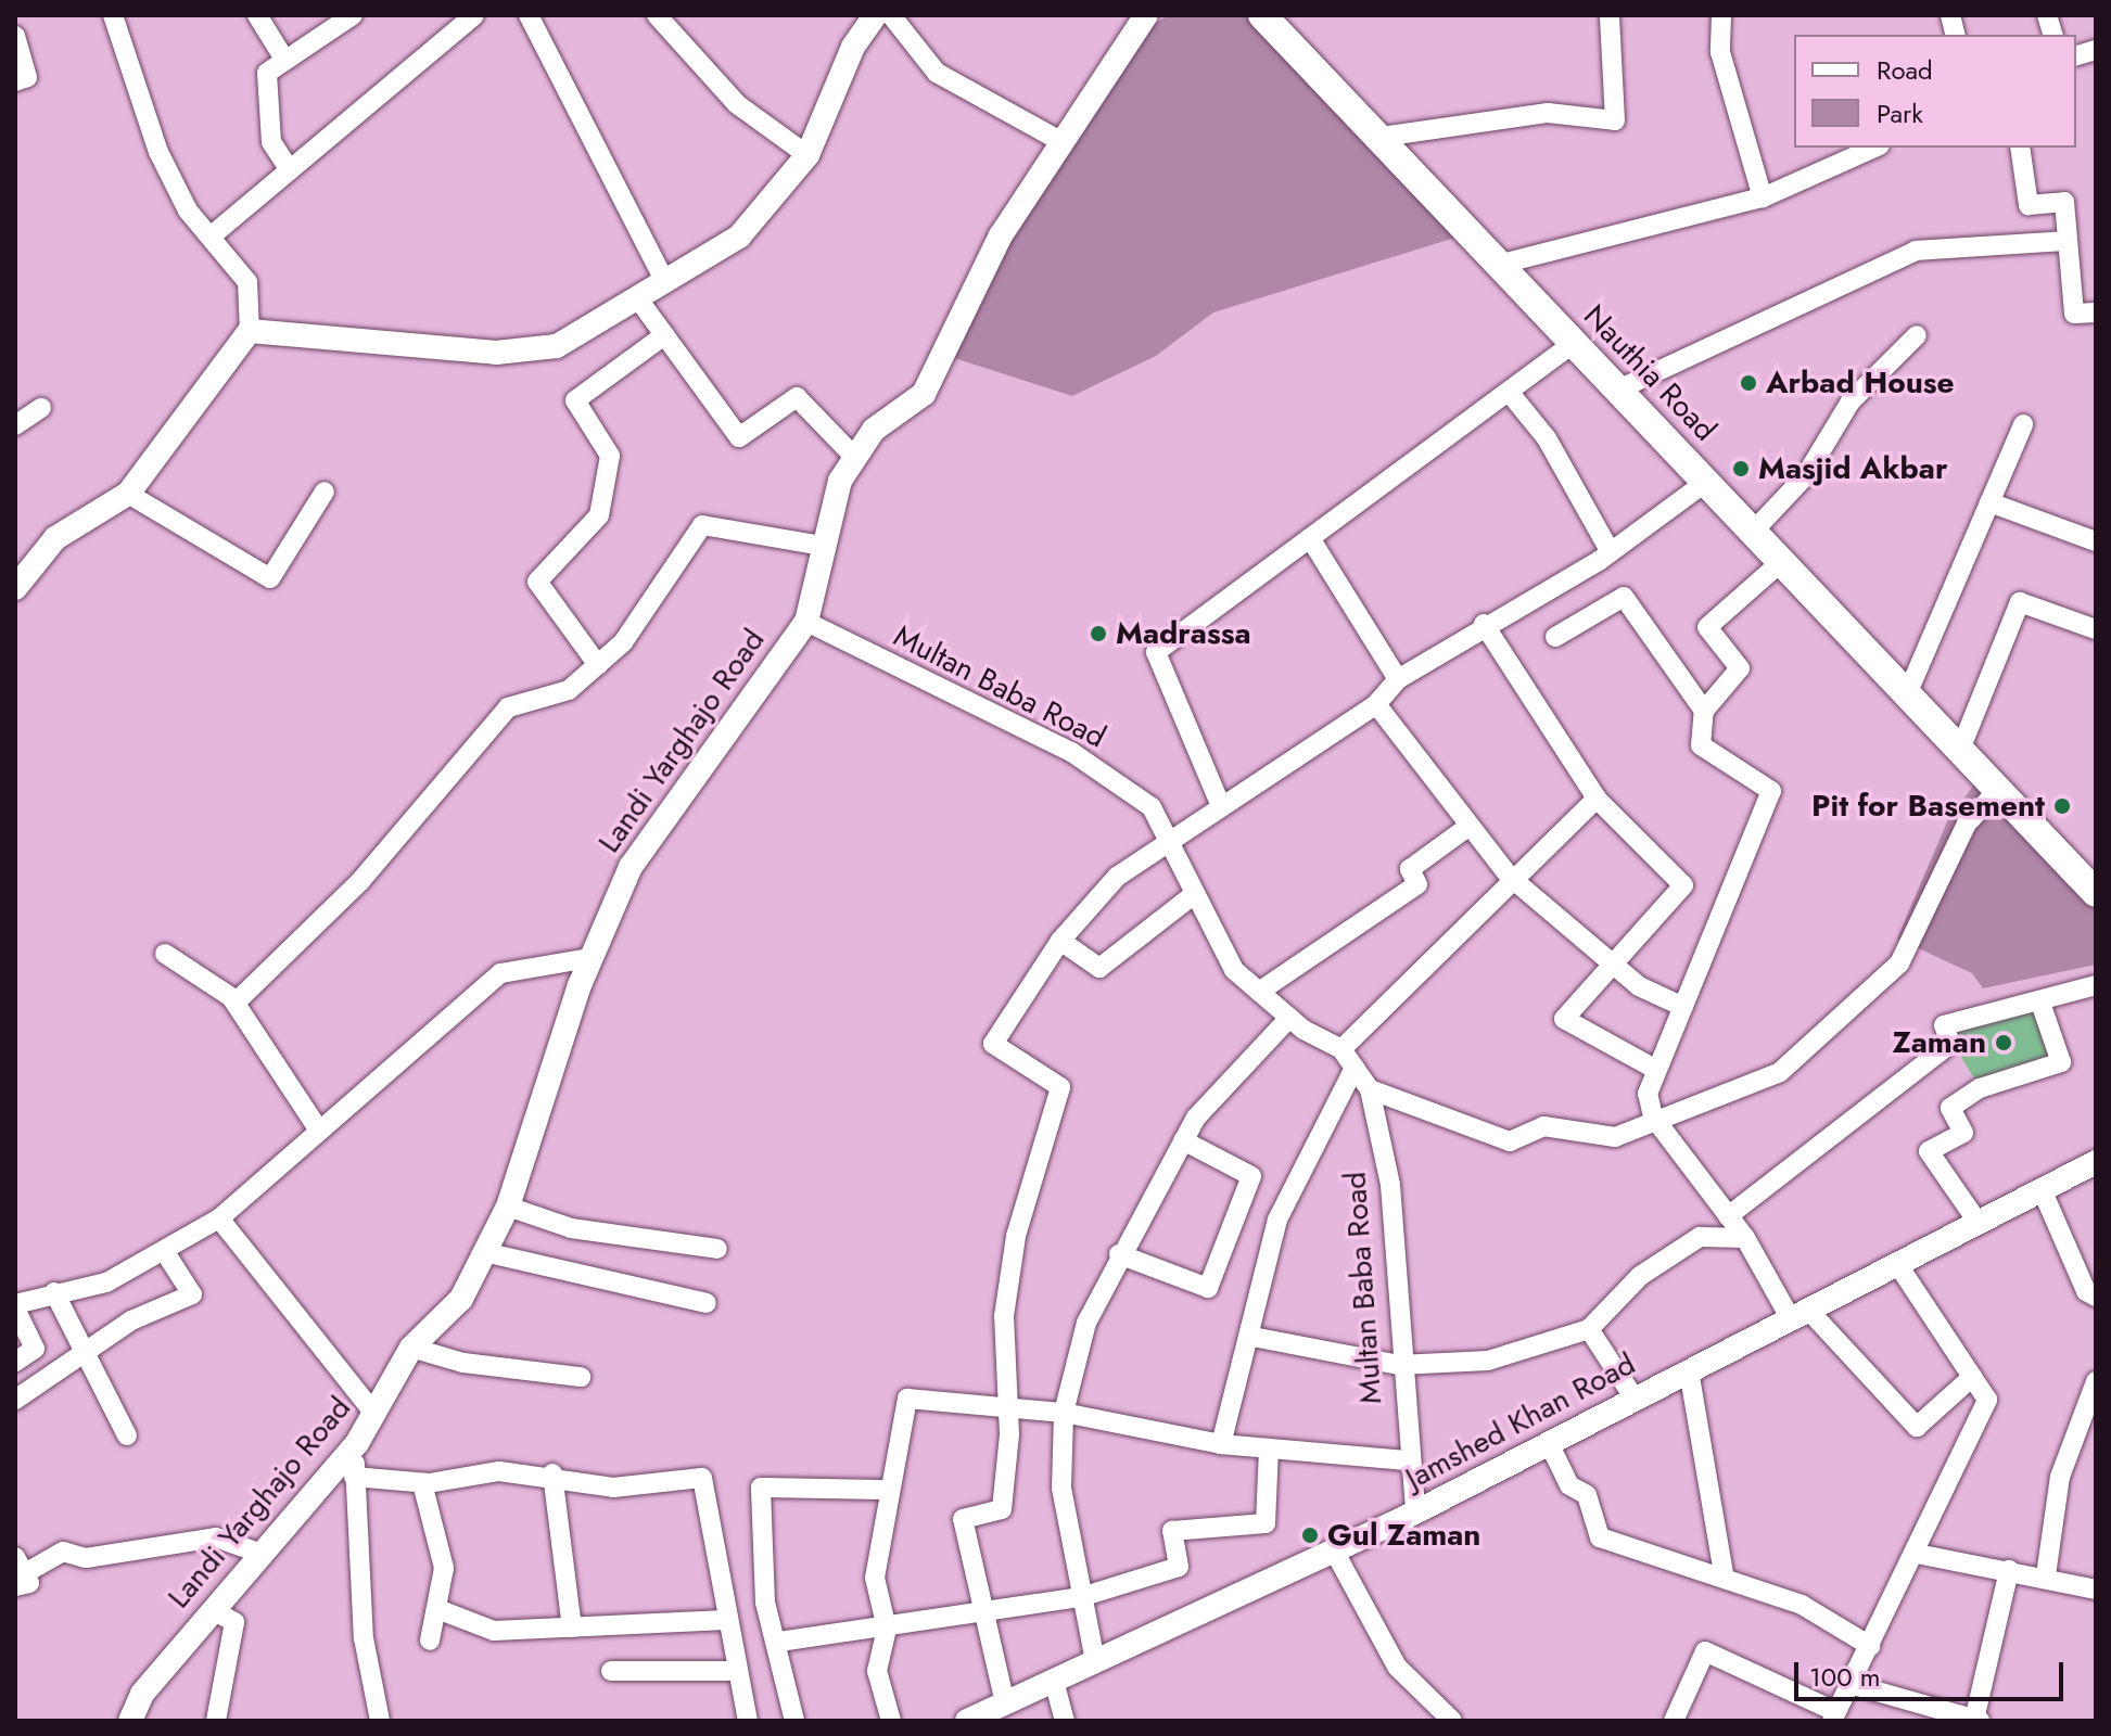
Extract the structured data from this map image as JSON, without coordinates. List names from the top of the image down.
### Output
{
  "streets": {
    "main road": ["Nauthia Road"],
    "street": ["Multan Baba Road", "Landi Yarghajo Road", "Jamshed Khan Road"]
  },
  "crossings": [
    ["Multan Baba Road", "Landi Yarghajo Road"],
    ["Multan Baba Road", "Jamshed Khan Road"]
  ],
  "places": [
    "Arbad House",
    "Masjid Akbar",
    "Madrassa",
    "Pit for Basement",
    "Zaman",
    "Gul Zaman"
  ],
  "legend": ["Road", "Park"],
  "scale_bar": "100 m"
}
